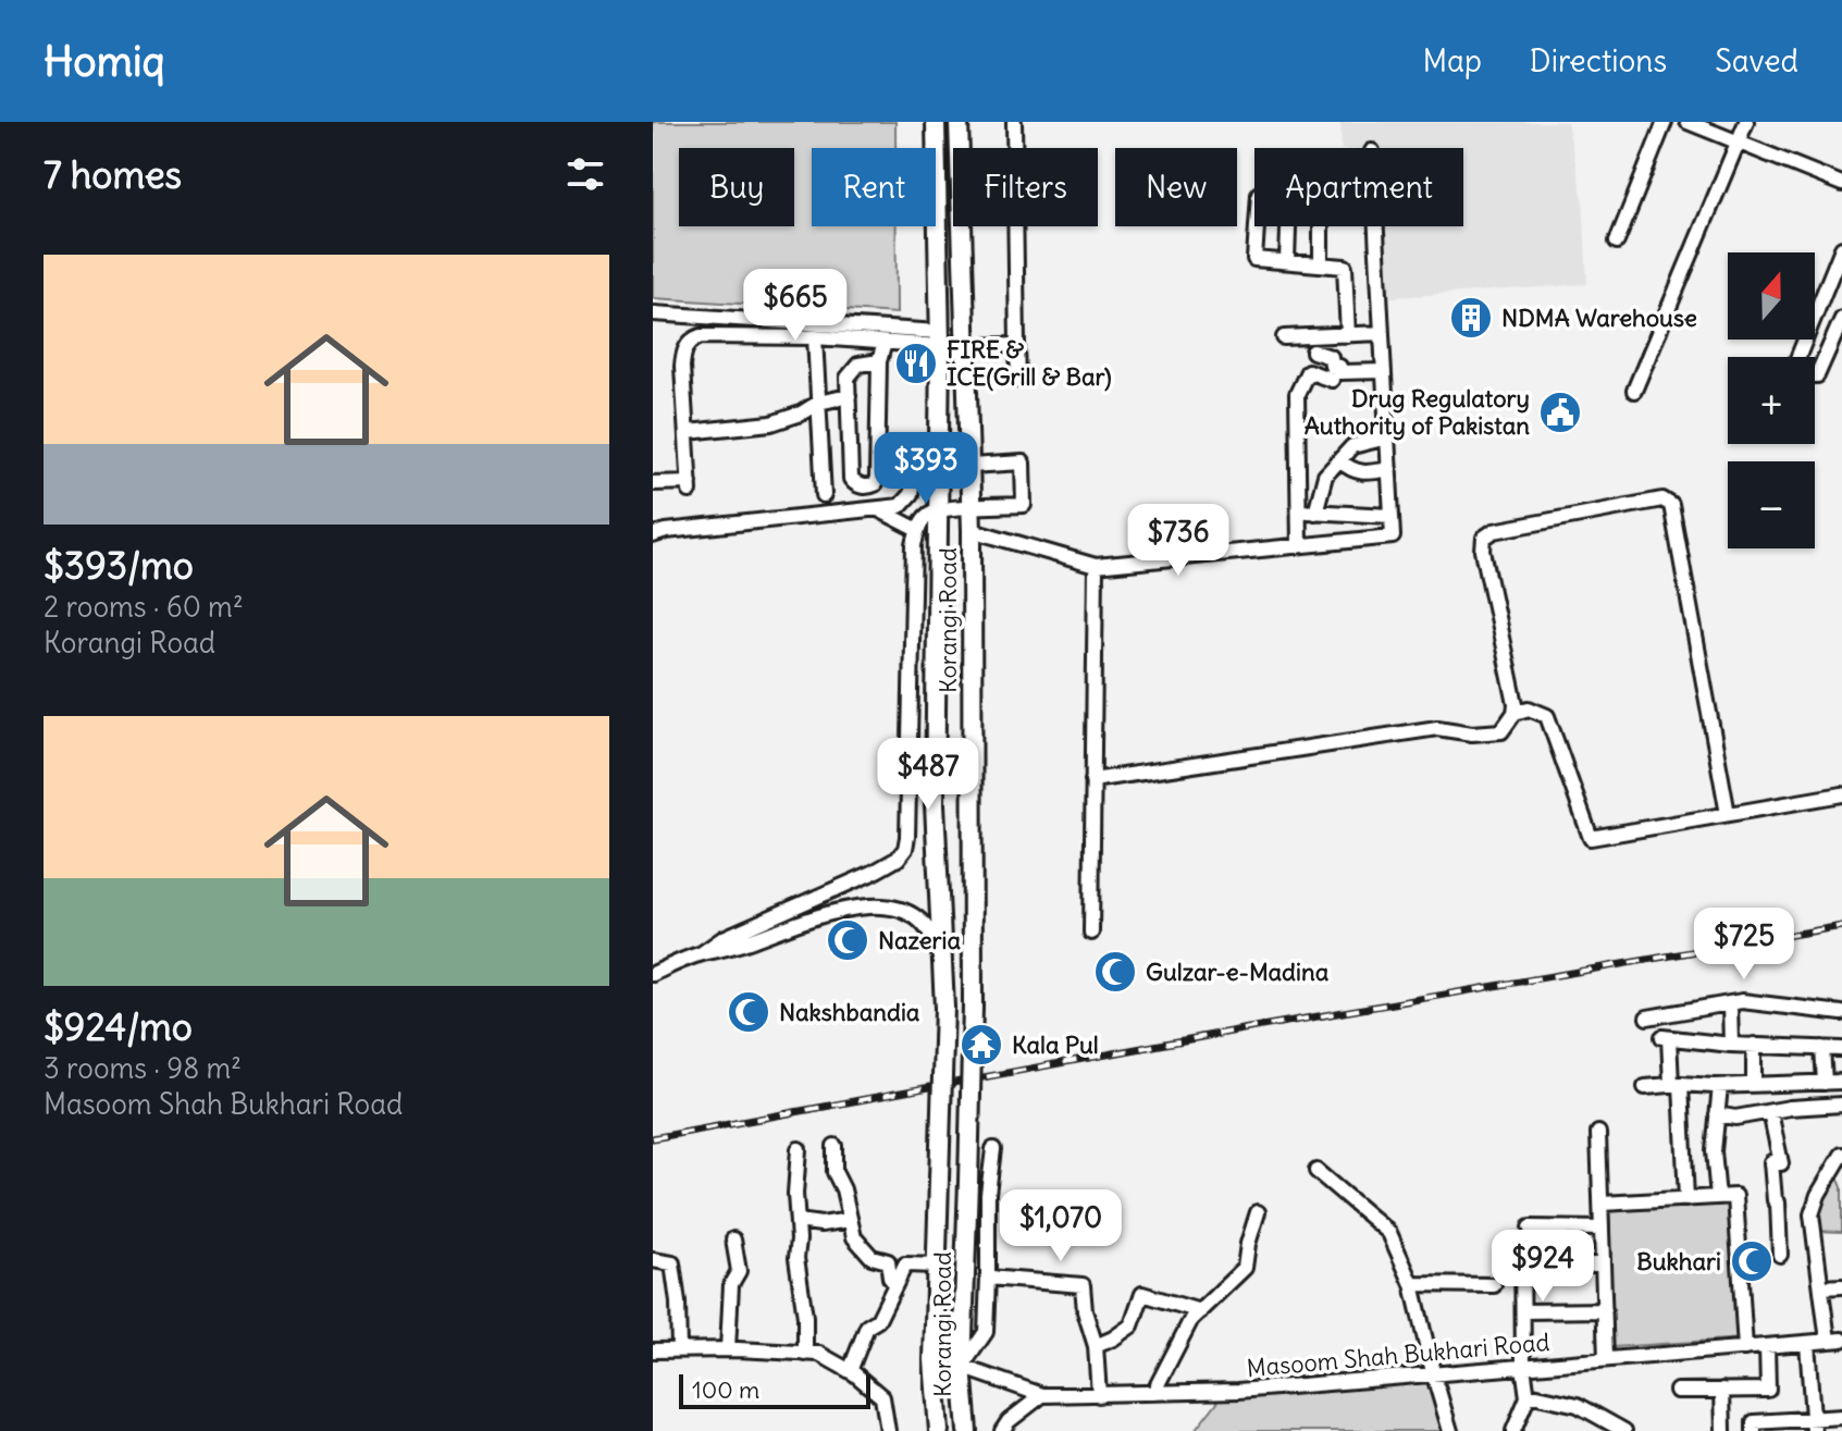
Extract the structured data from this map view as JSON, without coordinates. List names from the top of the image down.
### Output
{
  "streets": {
    "main road": ["Korangi Road"],
    "street": ["Masoom Shah Bukhari Road"]
  },
  "crossings": [
    ["Korangi Road", "Masoom Shah Bukhari Road"]
  ],
  "places": {
    "building": ["NDMA Warehouse"],
    "restaurant": ["FIRE & ICE(Grill & Bar)"],
    "public building": ["Drug Regulatory Authority of Pakistan"],
    "mosque": [
      "Nazeria",
      "Gulzar-e-Madina",
      "Nakshbandia",
      "Bukhari"
    ],
    "temple": ["Kala Pul"]
  },
  "scale_bar": "100 m",
  "north": "top",
  "page": {
    "header": "Homiq",
    "nav": ["Map", "Directions", "Saved"],
    "heading": "7 homes",
    "chip": [
      "Buy",
      "Rent",
      "Filters",
      "New",
      "Apartment"
    ],
    "list": [
      {
        "name": "$393/mo",
        "note": "2 rooms · 60 m² · Korangi Road"
      },
      {
        "name": "$924/mo",
        "note": "3 rooms · 98 m² · Masoom Shah Bukhari Road"
      }
    ],
    "map_buttons": ["+", "−"],
    "price": [
      "$665",
      "$393",
      "$736",
      "$487",
      "$725",
      "$1,070",
      "$924"
    ],
    "scale": "100 m"
  }
}
